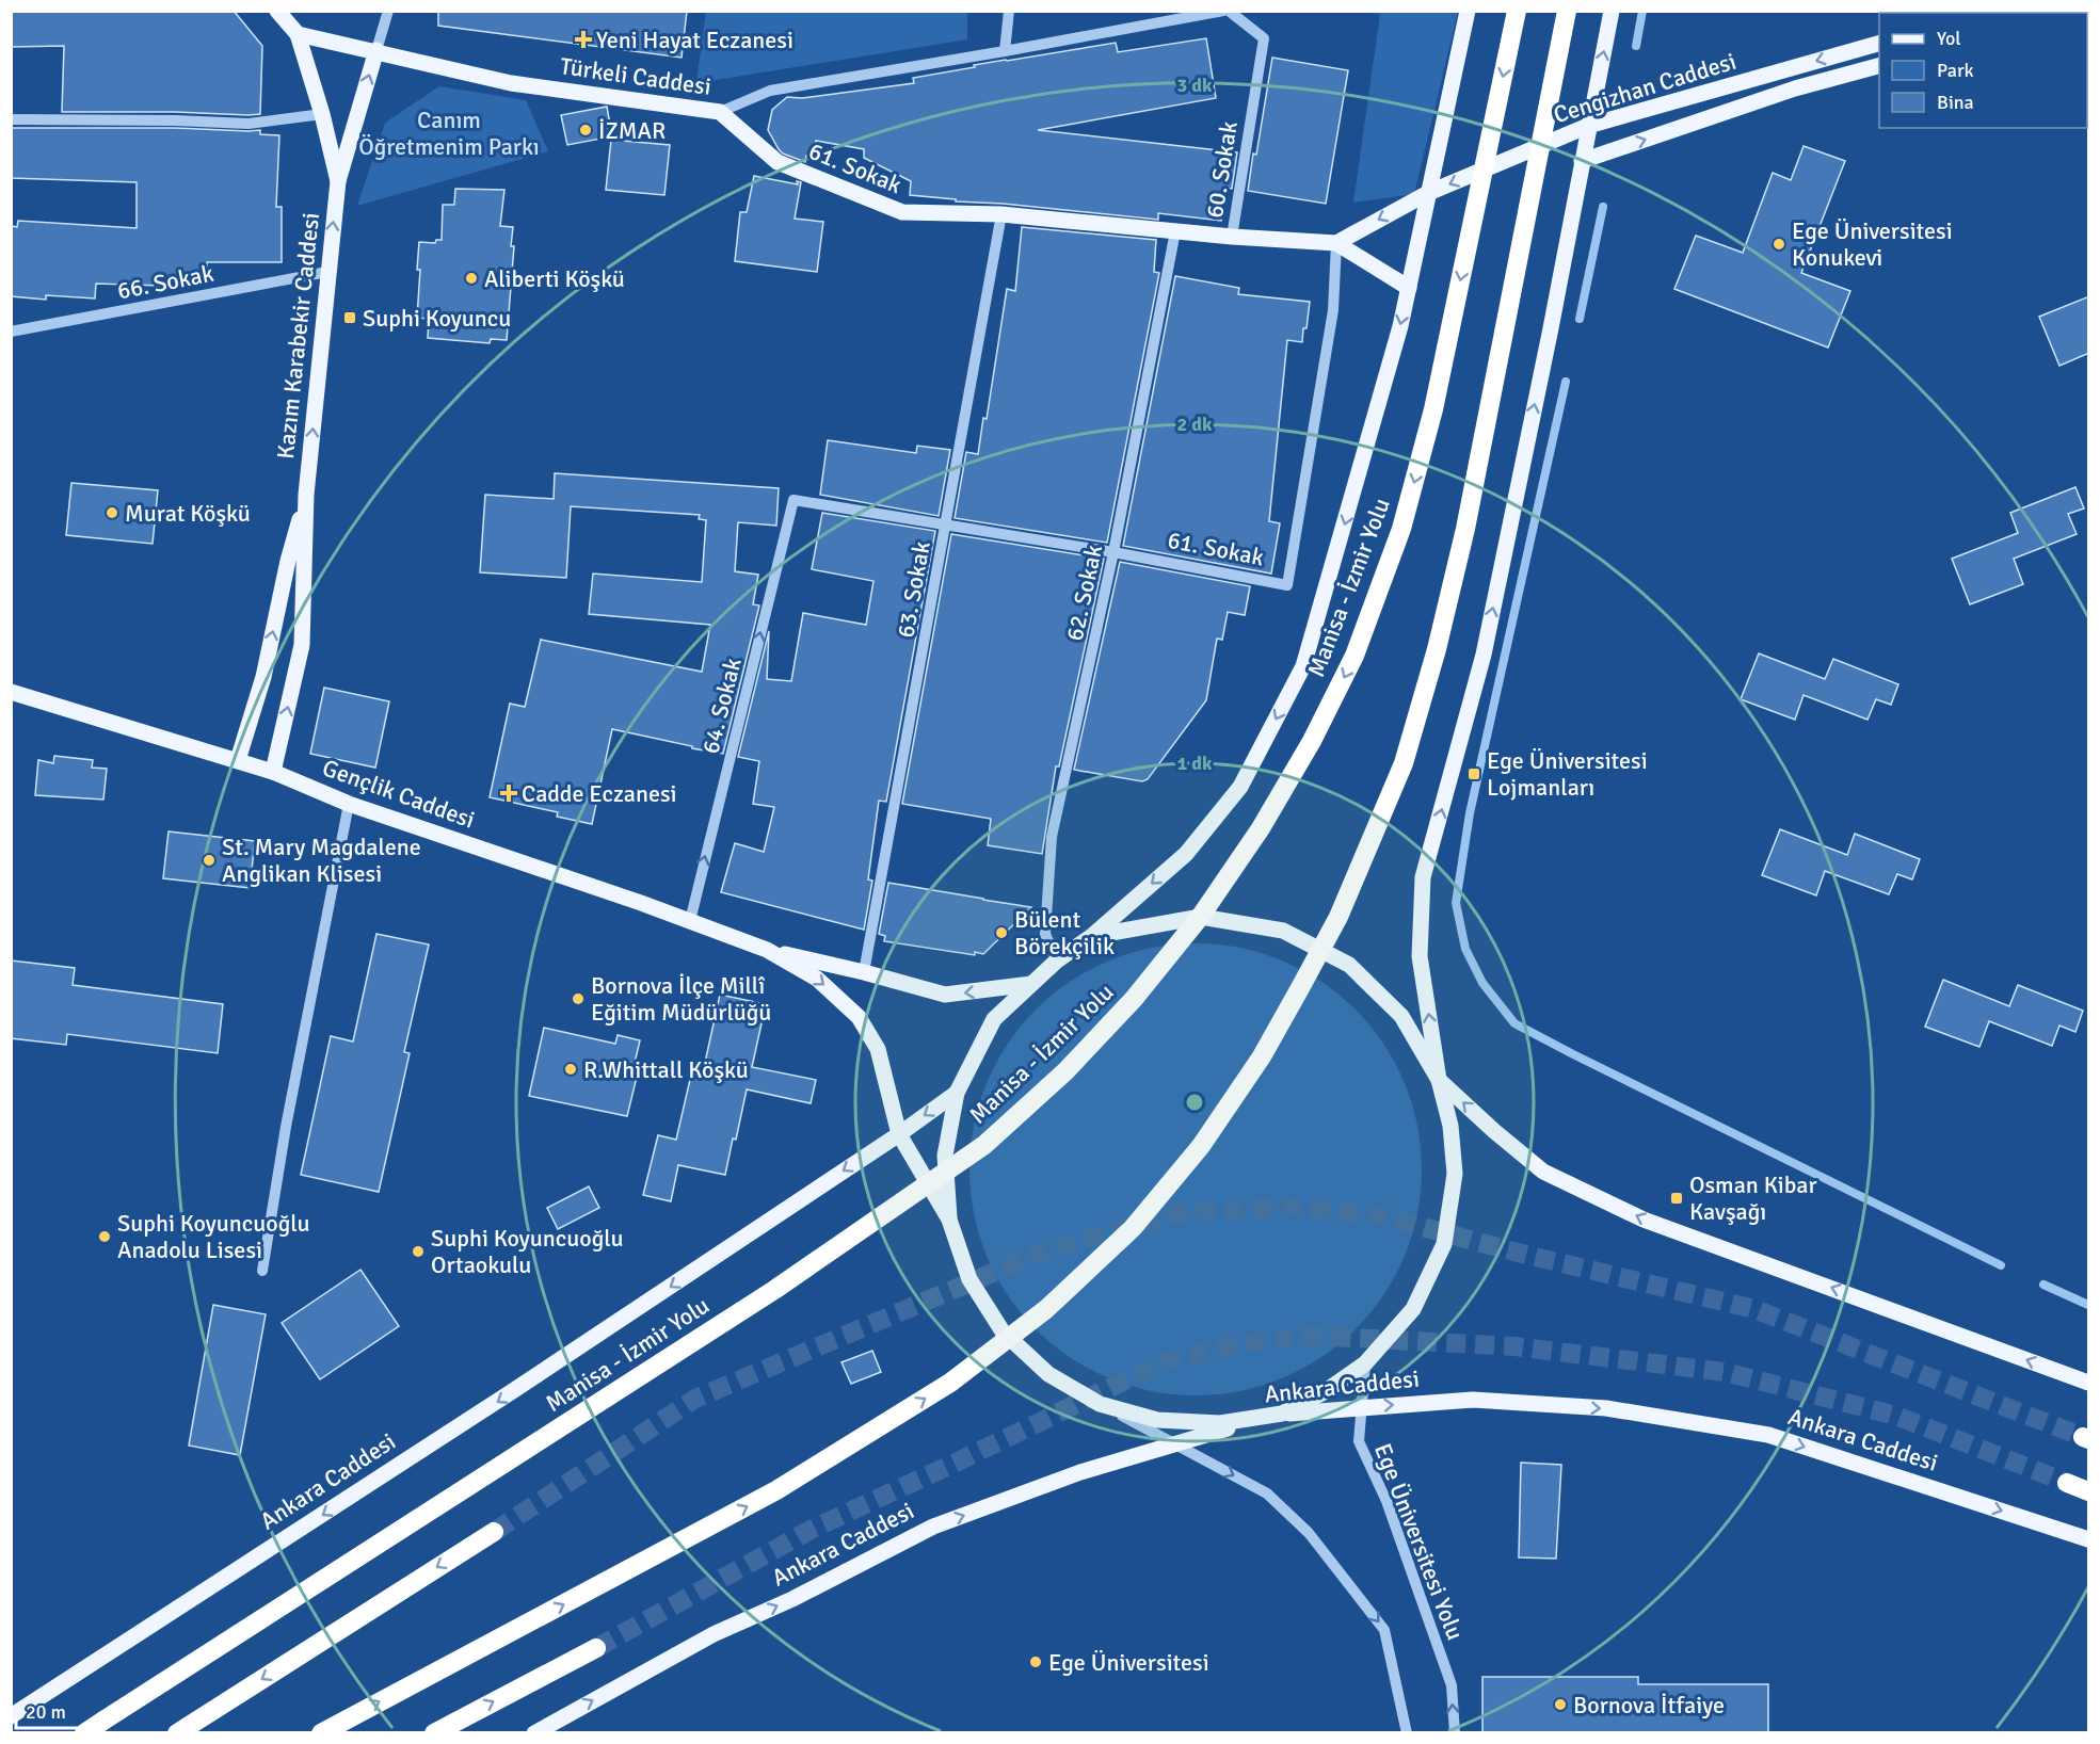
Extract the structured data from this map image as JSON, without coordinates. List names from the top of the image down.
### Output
{
  "streets": {
    "highway": ["Manisa - İzmir Yolu"],
    "main road": [
      "Türkeli Caddesi",
      "Cengizhan Caddesi",
      "61. Sokak",
      "Kazım Karabekir Caddesi",
      "Gençlik Caddesi",
      "Ankara Caddesi"
    ],
    "street": [
      "60. Sokak",
      "66. Sokak",
      "63. Sokak",
      "62. Sokak",
      "64. Sokak",
      "Ege Üniversitesi Yolu"
    ]
  },
  "crossings": [
    ["Türkeli Caddesi", "61. Sokak"],
    ["Türkeli Caddesi", "Kazım Karabekir Caddesi"],
    ["61. Sokak", "60. Sokak"],
    ["61. Sokak", "63. Sokak"],
    ["61. Sokak", "62. Sokak"],
    ["61. Sokak", "64. Sokak"],
    ["66. Sokak", "Kazım Karabekir Caddesi"],
    ["Kazım Karabekir Caddesi", "Gençlik Caddesi"],
    ["63. Sokak", "Gençlik Caddesi"],
    ["64. Sokak", "Gençlik Caddesi"],
    ["Gençlik Caddesi", "Ankara Caddesi"],
    ["Ankara Caddesi", "Ege Üniversitesi Yolu"]
  ],
  "one_way": ["Kazım Karabekir Caddesi", "64. Sokak", "Ege Üniversitesi Yolu"],
  "parks": ["Canım Öğretmenim Parkı"],
  "places": {
    "health": ["Yeni Hayat Eczanesi", "Cadde Eczanesi"],
    "other": [
      "İZMAR",
      "Ege Üniversitesi Konukevi",
      "Aliberti Köşkü",
      "Murat Köşkü",
      "St. Mary Magdalene Anglikan Klisesi",
      "Bülent Börekçilik",
      "Bornova İlçe Millî Eğitim Müdürlüğü",
      "R.Whittall Köşkü",
      "Suphi Koyuncuoğlu Anadolu Lisesi",
      "Suphi Koyuncuoğlu Ortaokulu",
      "Ege Üniversitesi",
      "Bornova İtfaiye"
    ],
    "transit": ["Suphi Koyuncu", "Ege Üniversitesi Lojmanları", "Osman Kibar Kavşağı"]
  },
  "legend": ["Yol", "Park", "Bina"],
  "scale_bar": "20 m",
  "rings": ["3 dk", "2 dk", "1 dk"]
}
